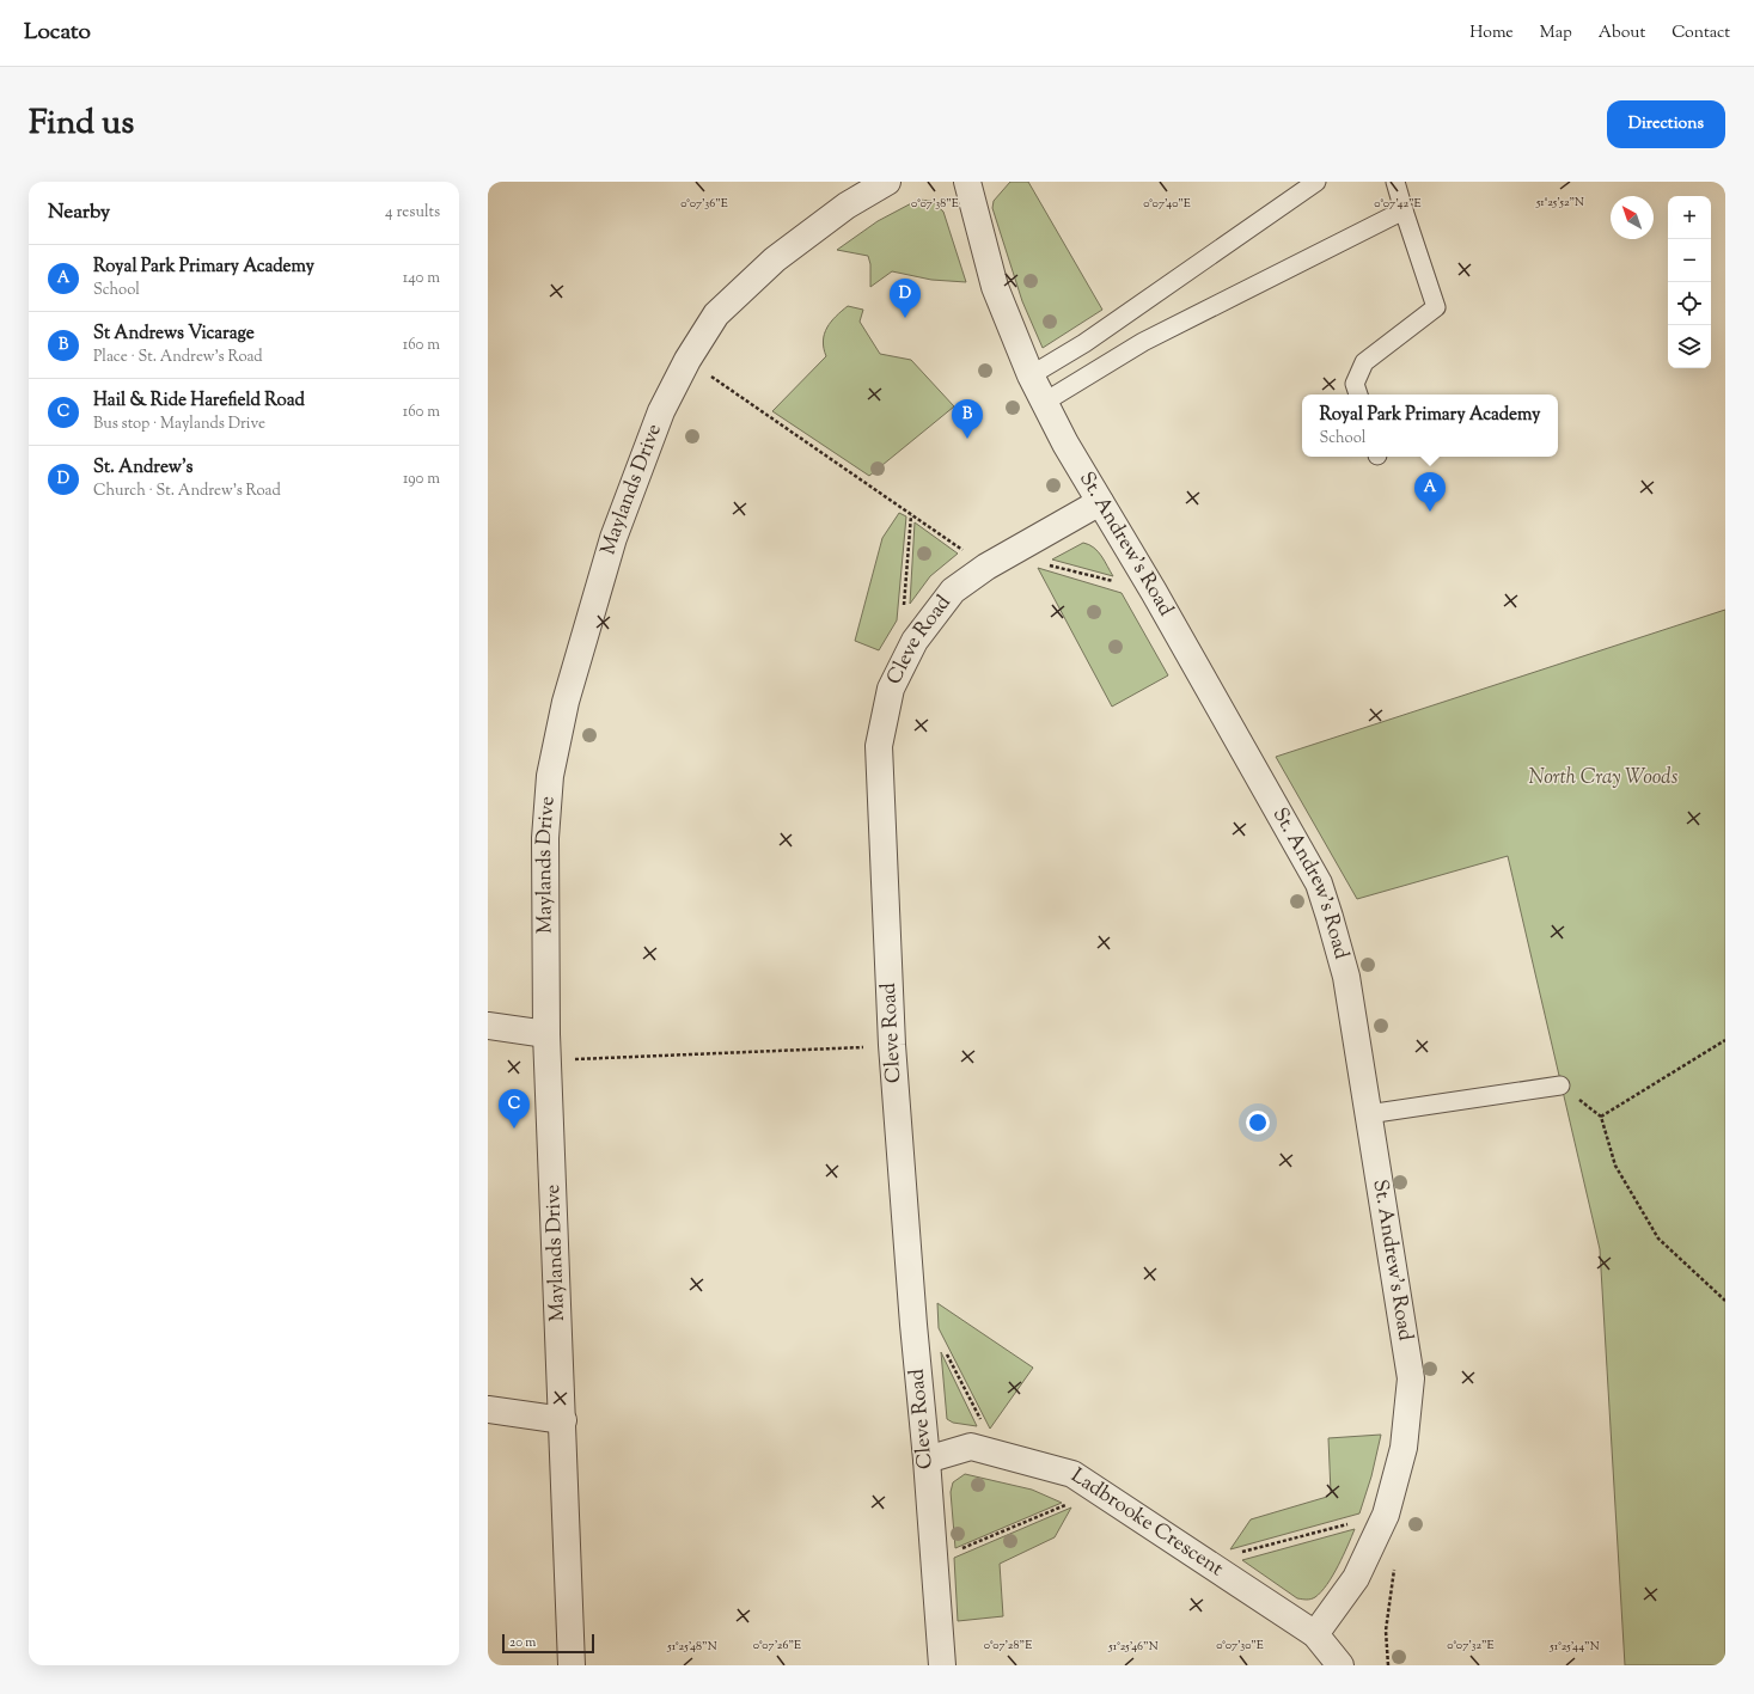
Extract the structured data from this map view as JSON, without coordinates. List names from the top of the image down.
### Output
{
  "streets": {
    "street": [
      "Maylands Drive",
      "St. Andrew's Road",
      "Cleve Road",
      "Ladbrooke Crescent"
    ]
  },
  "crossings": [
    ["St. Andrew's Road", "Cleve Road"],
    ["St. Andrew's Road", "Ladbrooke Crescent"],
    ["Cleve Road", "Ladbrooke Crescent"]
  ],
  "parks": ["North Cray Woods"],
  "scale_bar": "20 m",
  "north": "top left",
  "page": {
    "header": "Locato",
    "nav": [
      "Home",
      "Map",
      "About",
      "Contact"
    ],
    "title": "Find us",
    "buttons": "Directions",
    "heading": ["Nearby", "4 results"],
    "map_buttons": ["+", "−"],
    "list": [
      {
        "mark": "A",
        "name": "Royal Park Primary Academy",
        "note": "School",
        "value": "140 m"
      },
      {
        "mark": "B",
        "name": "St Andrews Vicarage",
        "note": "Place · St. Andrew's Road",
        "value": "160 m"
      },
      {
        "mark": "C",
        "name": "Hail & Ride Harefield Road",
        "note": "Bus stop · Maylands Drive",
        "value": "160 m"
      },
      {
        "mark": "D",
        "name": "St. Andrew's",
        "note": "Church · St. Andrew's Road",
        "value": "190 m"
      }
    ],
    "pins": [
      "D",
      "B",
      "A",
      "C"
    ],
    "popup": ["Royal Park Primary Academy", "School"],
    "scale": "20 m"
  },
  "coordinates": [
    "51°25'52\"N",
    "0°07'36\"E",
    "0°07'38\"E",
    "0°07'40\"E",
    "0°07'42\"E",
    "0°07'26\"E",
    "0°07'28\"E",
    "0°07'30\"E",
    "0°07'32\"E",
    "51°25'48\"N",
    "51°25'46\"N",
    "51°25'44\"N"
  ]
}
